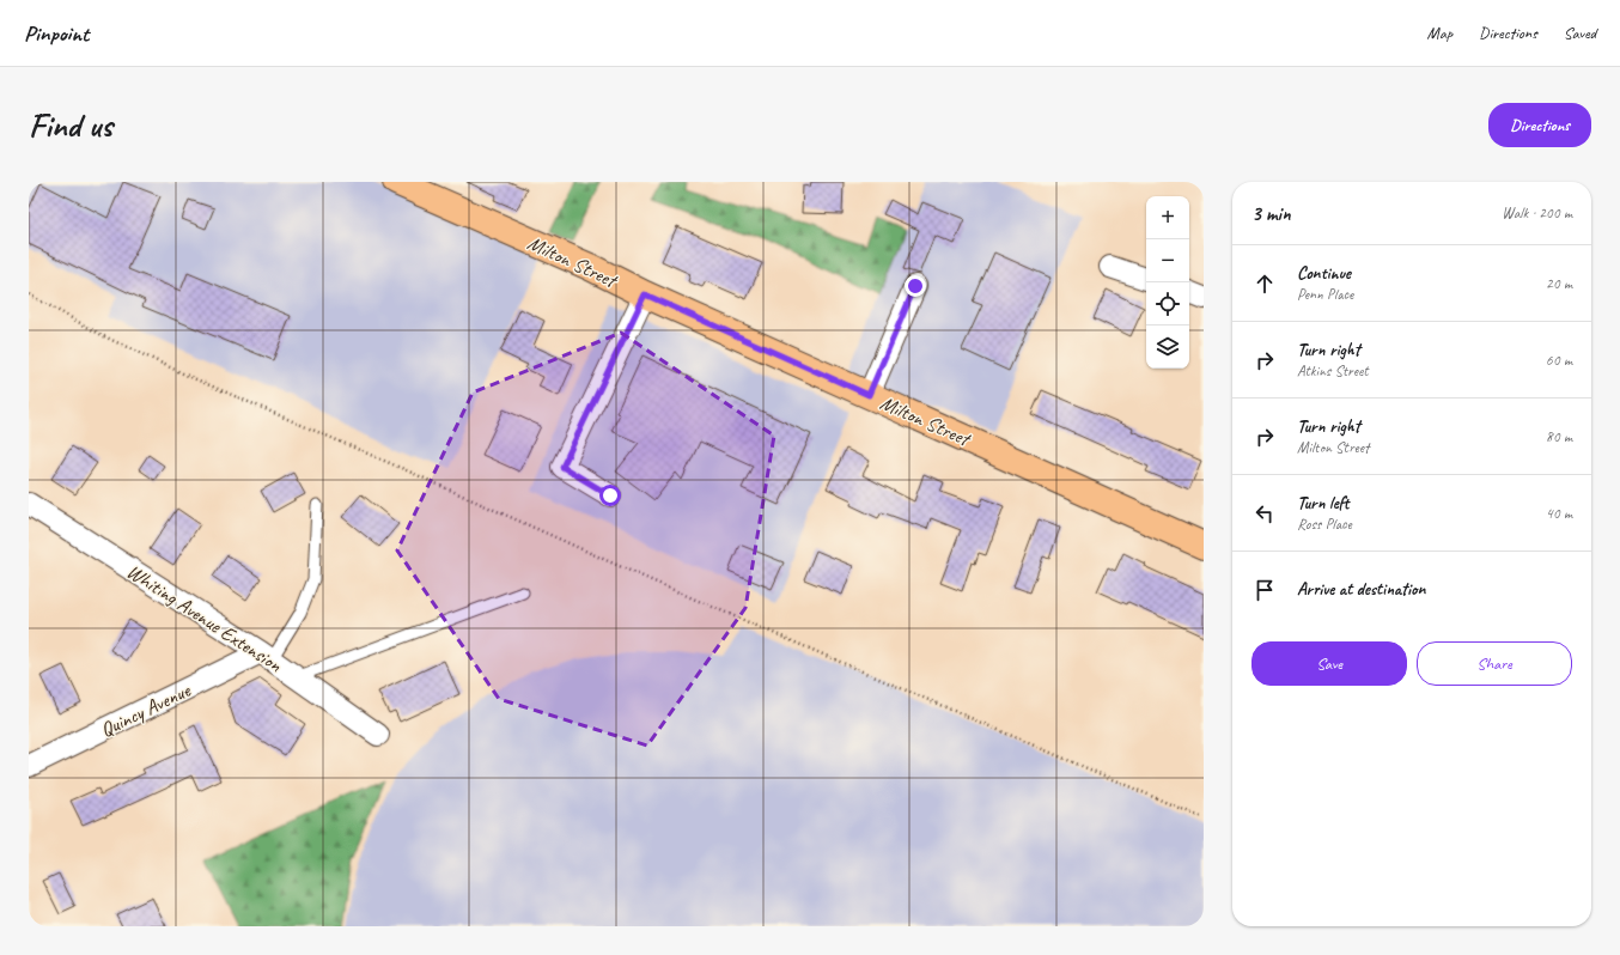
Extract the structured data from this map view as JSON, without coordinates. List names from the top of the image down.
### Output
{
  "streets": {
    "main road": ["Milton Street"],
    "street": ["Whiting Avenue Extension", "Quincy Avenue"]
  },
  "crossings": [
    ["Whiting Avenue Extension", "Quincy Avenue"]
  ],
  "page": {
    "header": "Pinpoint",
    "nav": ["Map", "Directions", "Saved"],
    "buttons": [
      "Directions",
      ["Save", "Share"]
    ],
    "title": "Find us",
    "heading": ["3 min", "Walk · 200 m"],
    "map_buttons": ["+", "−"],
    "list": [
      ["Continue", "Penn Place", "20 m"],
      ["Turn right", "Atkins Street", "60 m"],
      ["Turn right", "Milton Street", "80 m"],
      ["Turn left", "Ross Place", "40 m"],
      "Arrive at destination"
    ]
  }
}
